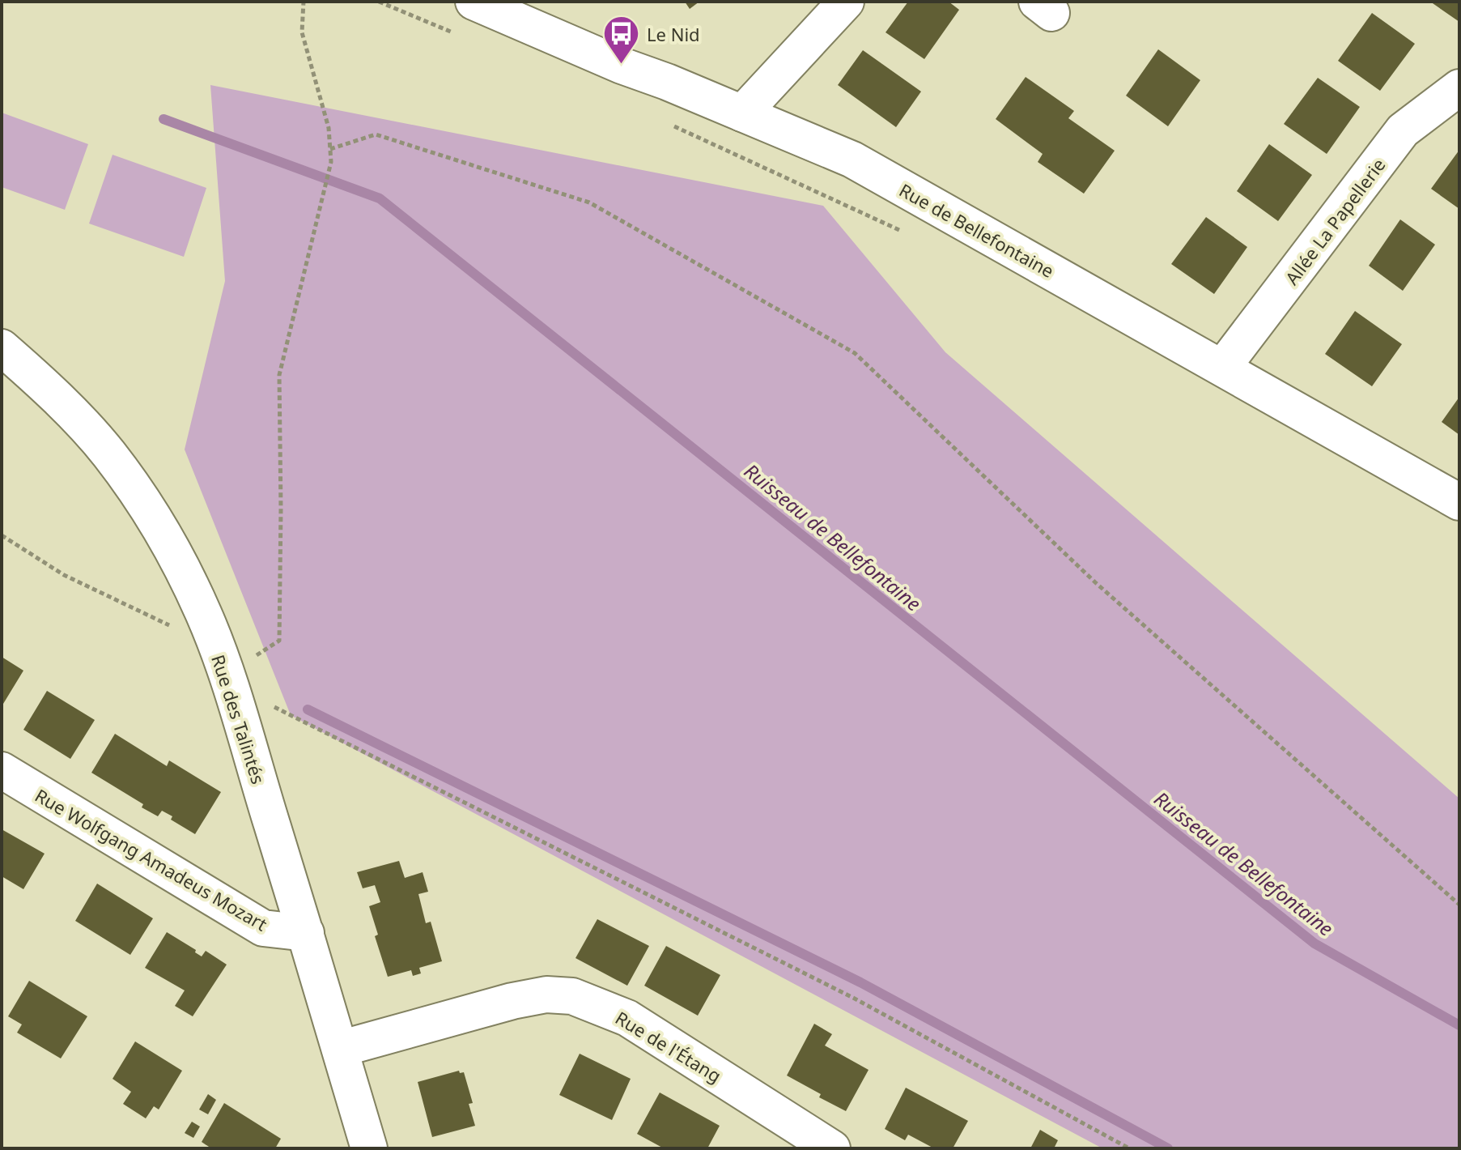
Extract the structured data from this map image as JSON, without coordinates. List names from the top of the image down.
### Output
{
  "streets": {
    "street": [
      "Allée La Papellerie",
      "Rue de Bellefontaine",
      "Rue des Talintés",
      "Rue Wolfgang Amadeus Mozart",
      "Rue de l'Étang"
    ]
  },
  "crossings": [
    ["Allée La Papellerie", "Rue de Bellefontaine"],
    ["Rue des Talintés", "Rue Wolfgang Amadeus Mozart"],
    ["Rue des Talintés", "Rue de l'Étang"]
  ],
  "water": ["Ruisseau de Bellefontaine"],
  "places": {
    "bus stop": ["Le Nid"]
  }
}
